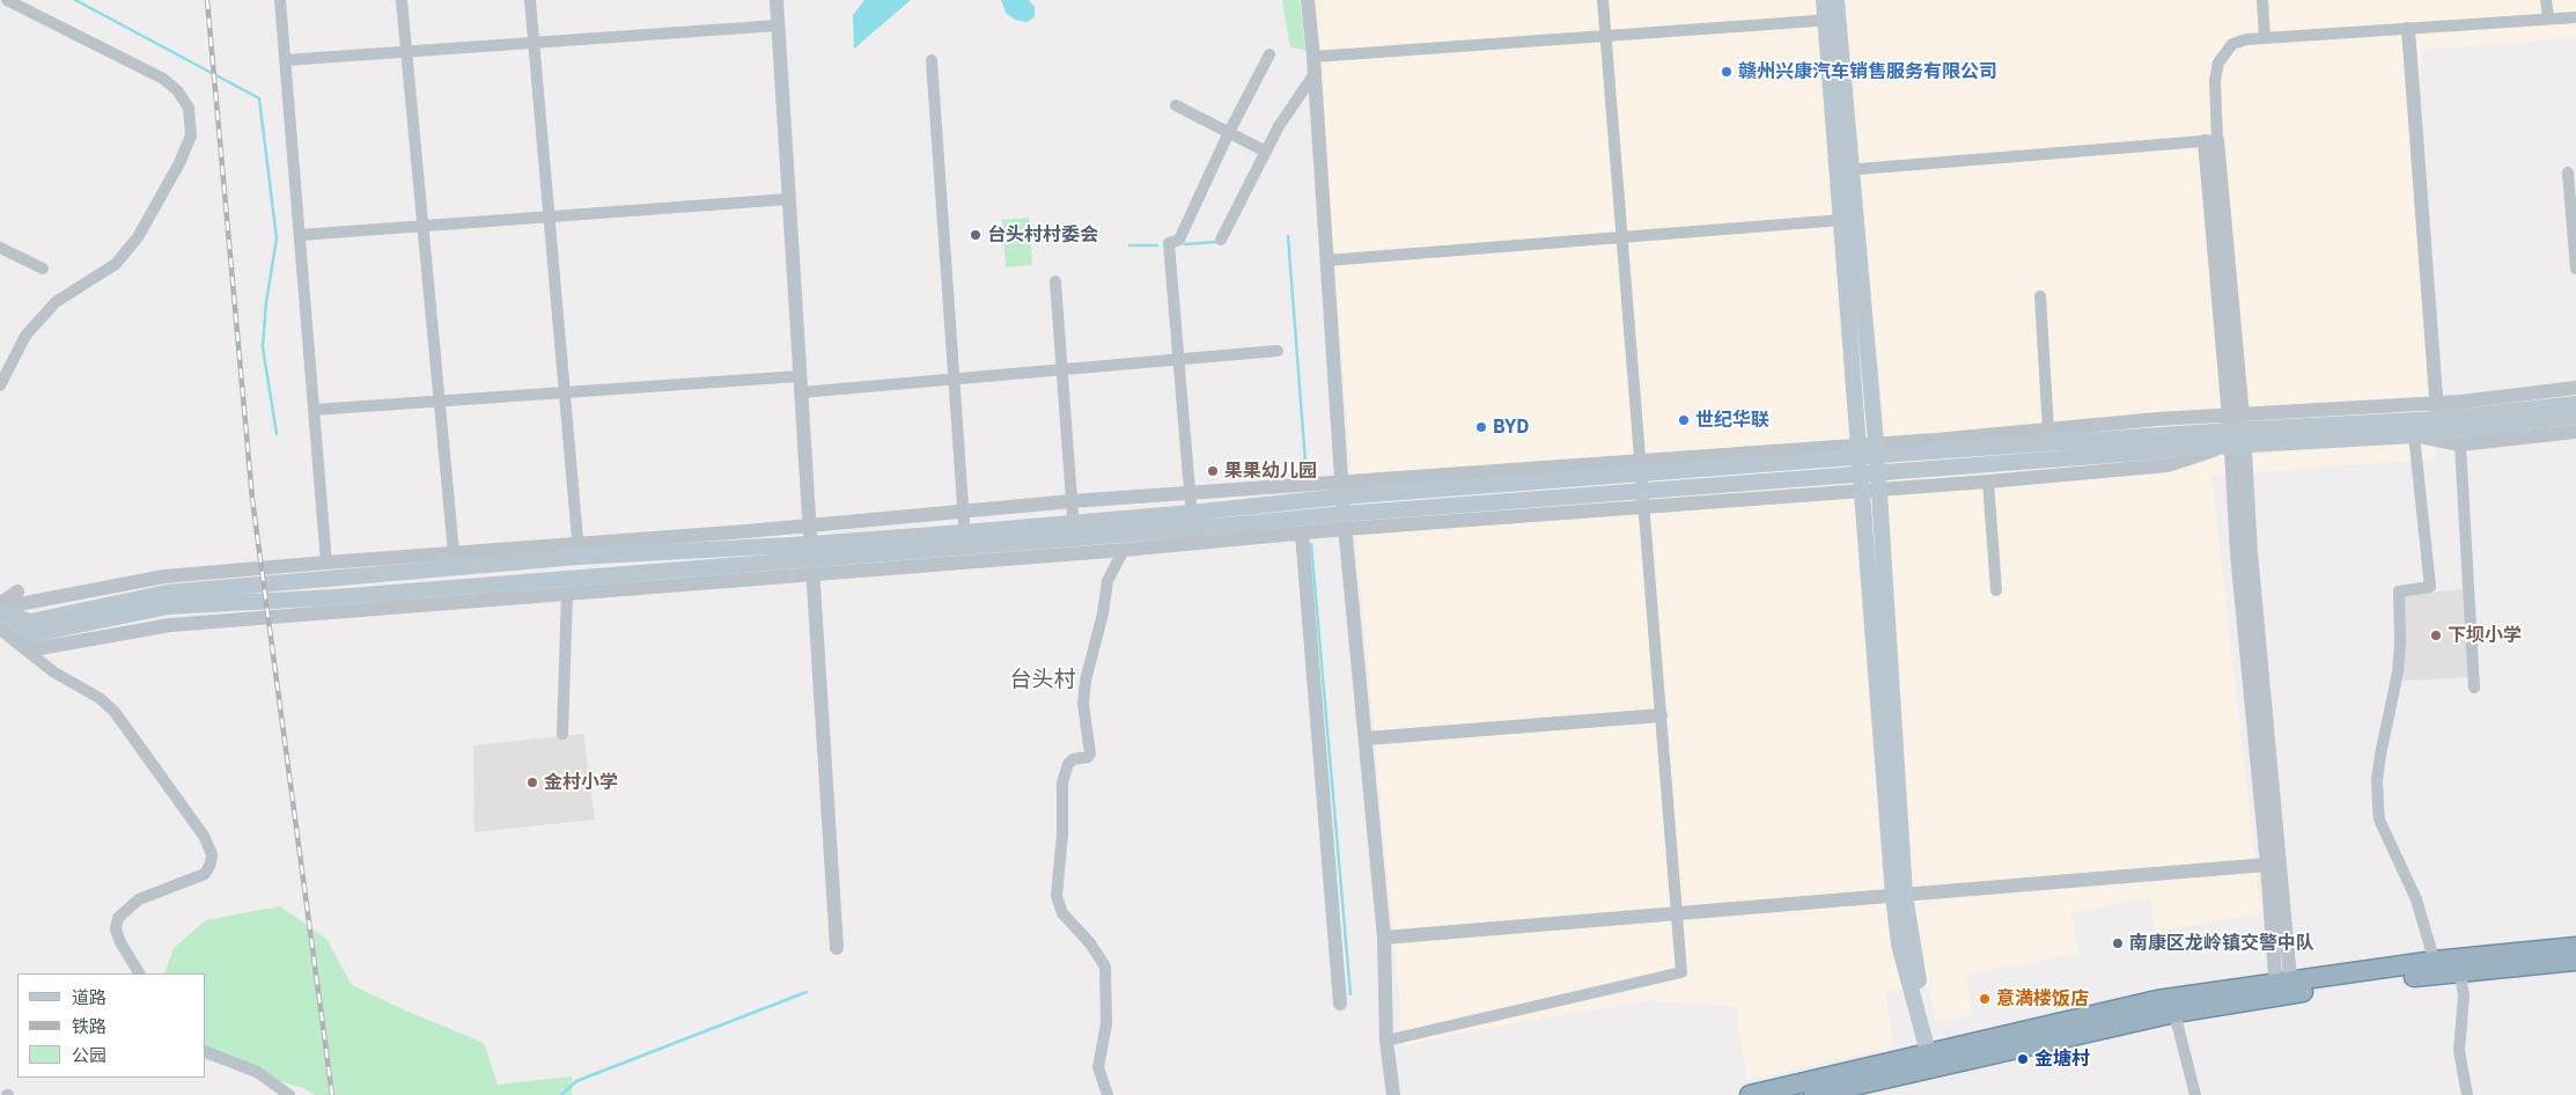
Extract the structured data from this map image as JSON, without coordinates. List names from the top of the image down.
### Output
{
  "districts": ["台头村"],
  "places": [
    "赣州兴康汽车销售服务有限公司",
    "台头村村委会",
    "世纪华联",
    "BYD",
    "果果幼儿园",
    "下坝小学",
    "金村小学",
    "南康区龙岭镇交警中队",
    "意満楼饭店",
    "金塘村"
  ],
  "legend": ["道路", "铁路", "公园"]
}
